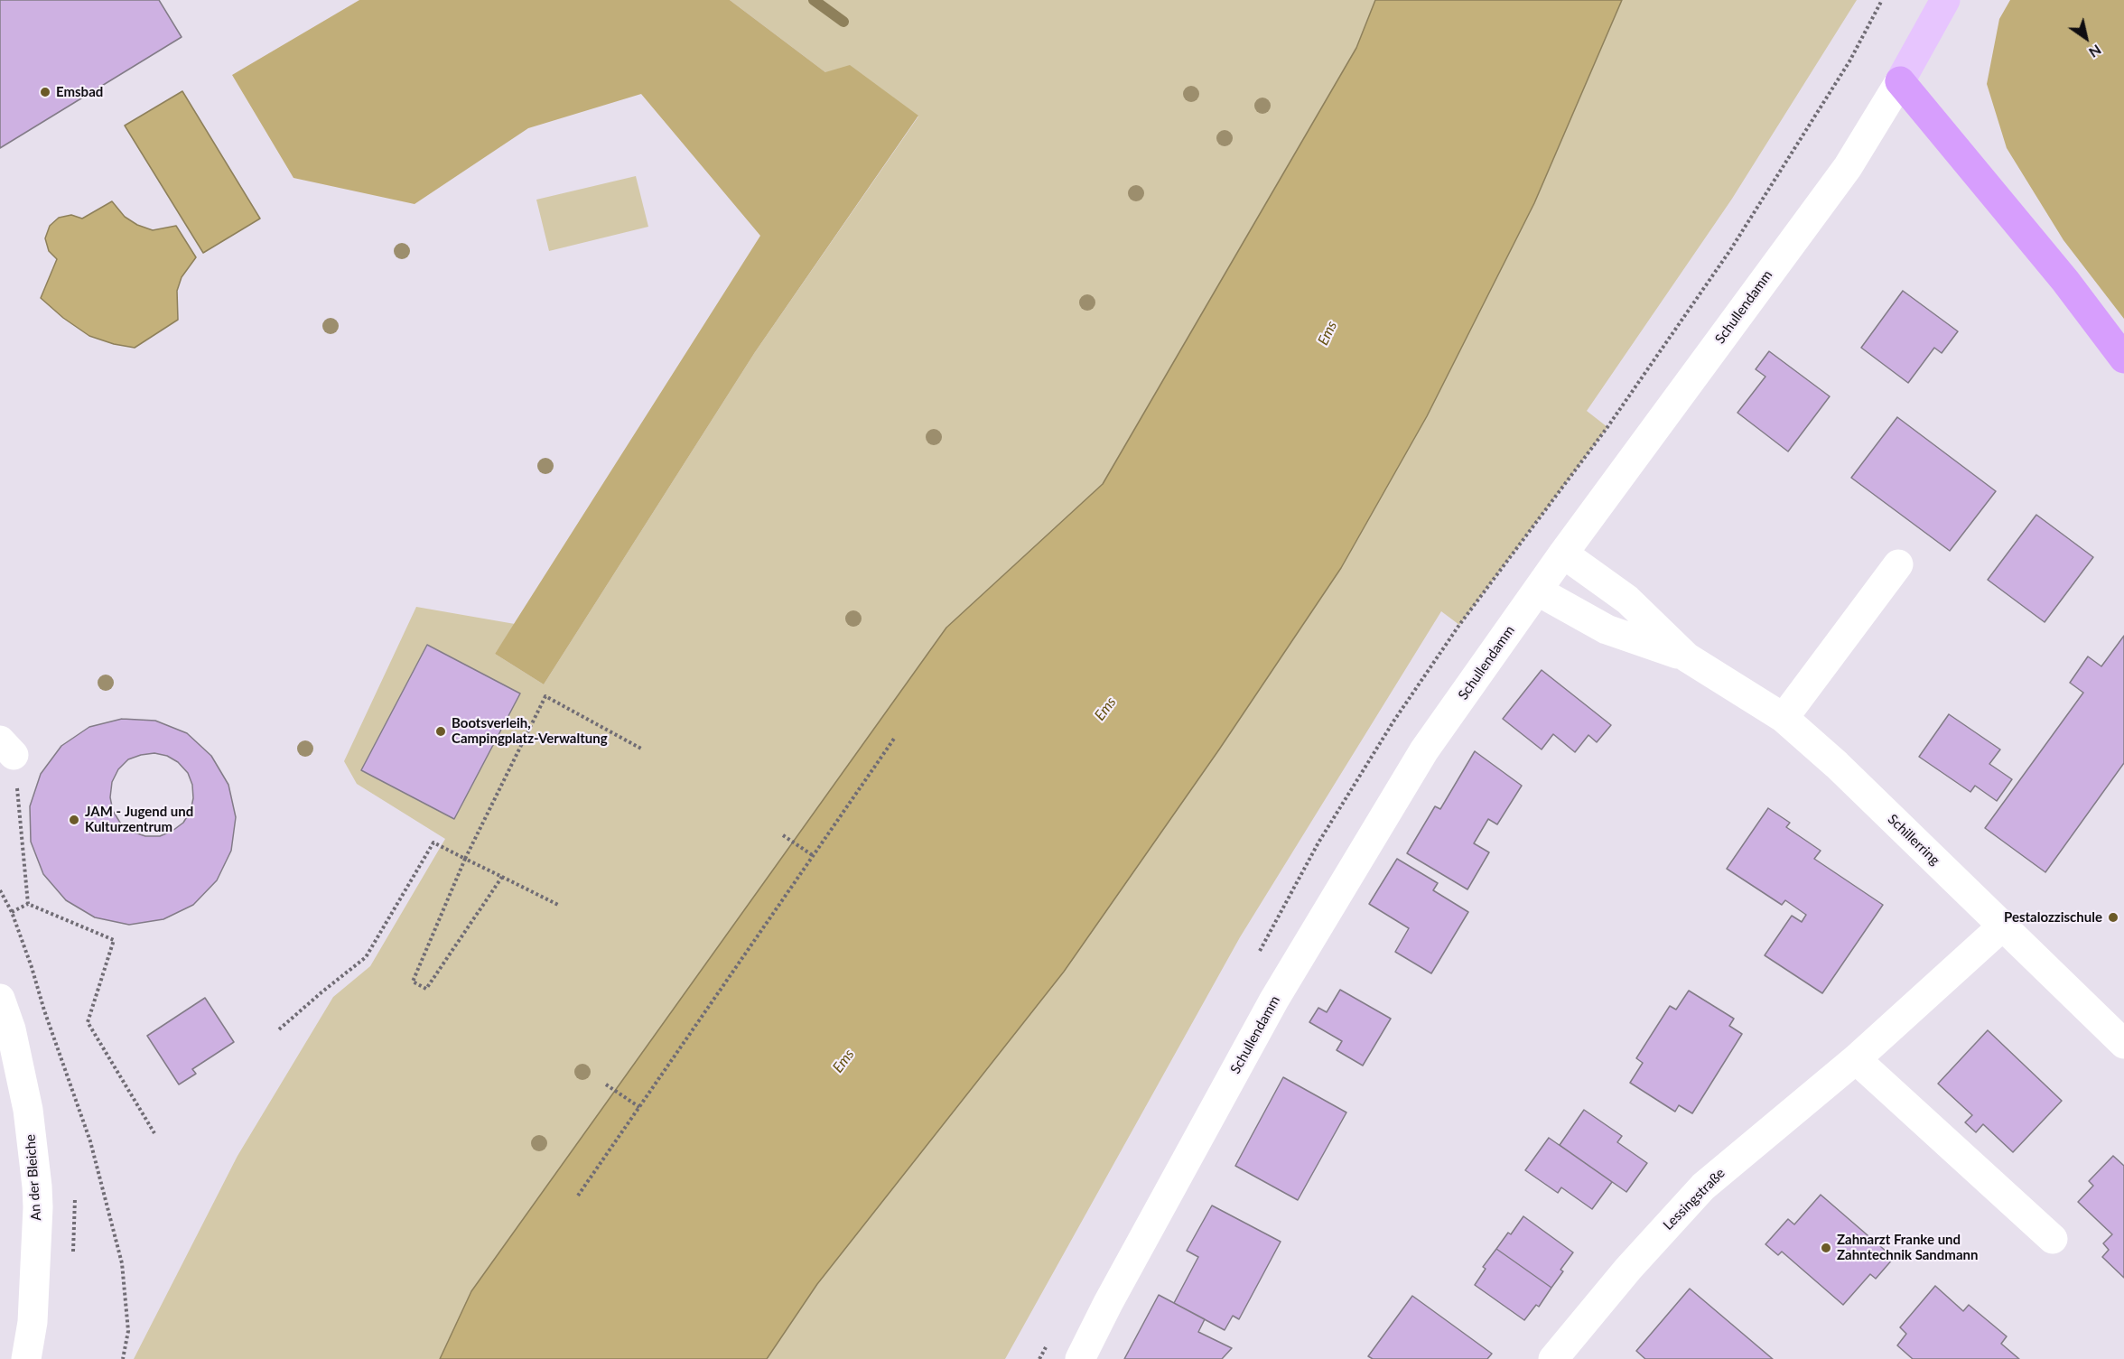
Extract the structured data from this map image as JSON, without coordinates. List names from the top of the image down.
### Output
{
  "streets": {
    "main road": ["Schullendamm"],
    "street": ["Schillerring", "An der Bleiche", "Lessingstraße"]
  },
  "crossings": [
    ["Schullendamm", "Schillerring"],
    ["Schillerring", "Lessingstraße"]
  ],
  "water": ["Ems"],
  "places": [
    "Emsbad",
    "Bootsverleih, Campingplatz-Verwaltung",
    "JAM - Jugend und Kulturzentrum",
    "Pestalozzischule",
    "Zahnarzt Franke und Zahntechnik Sandmann"
  ],
  "north": "bottom right"
}
